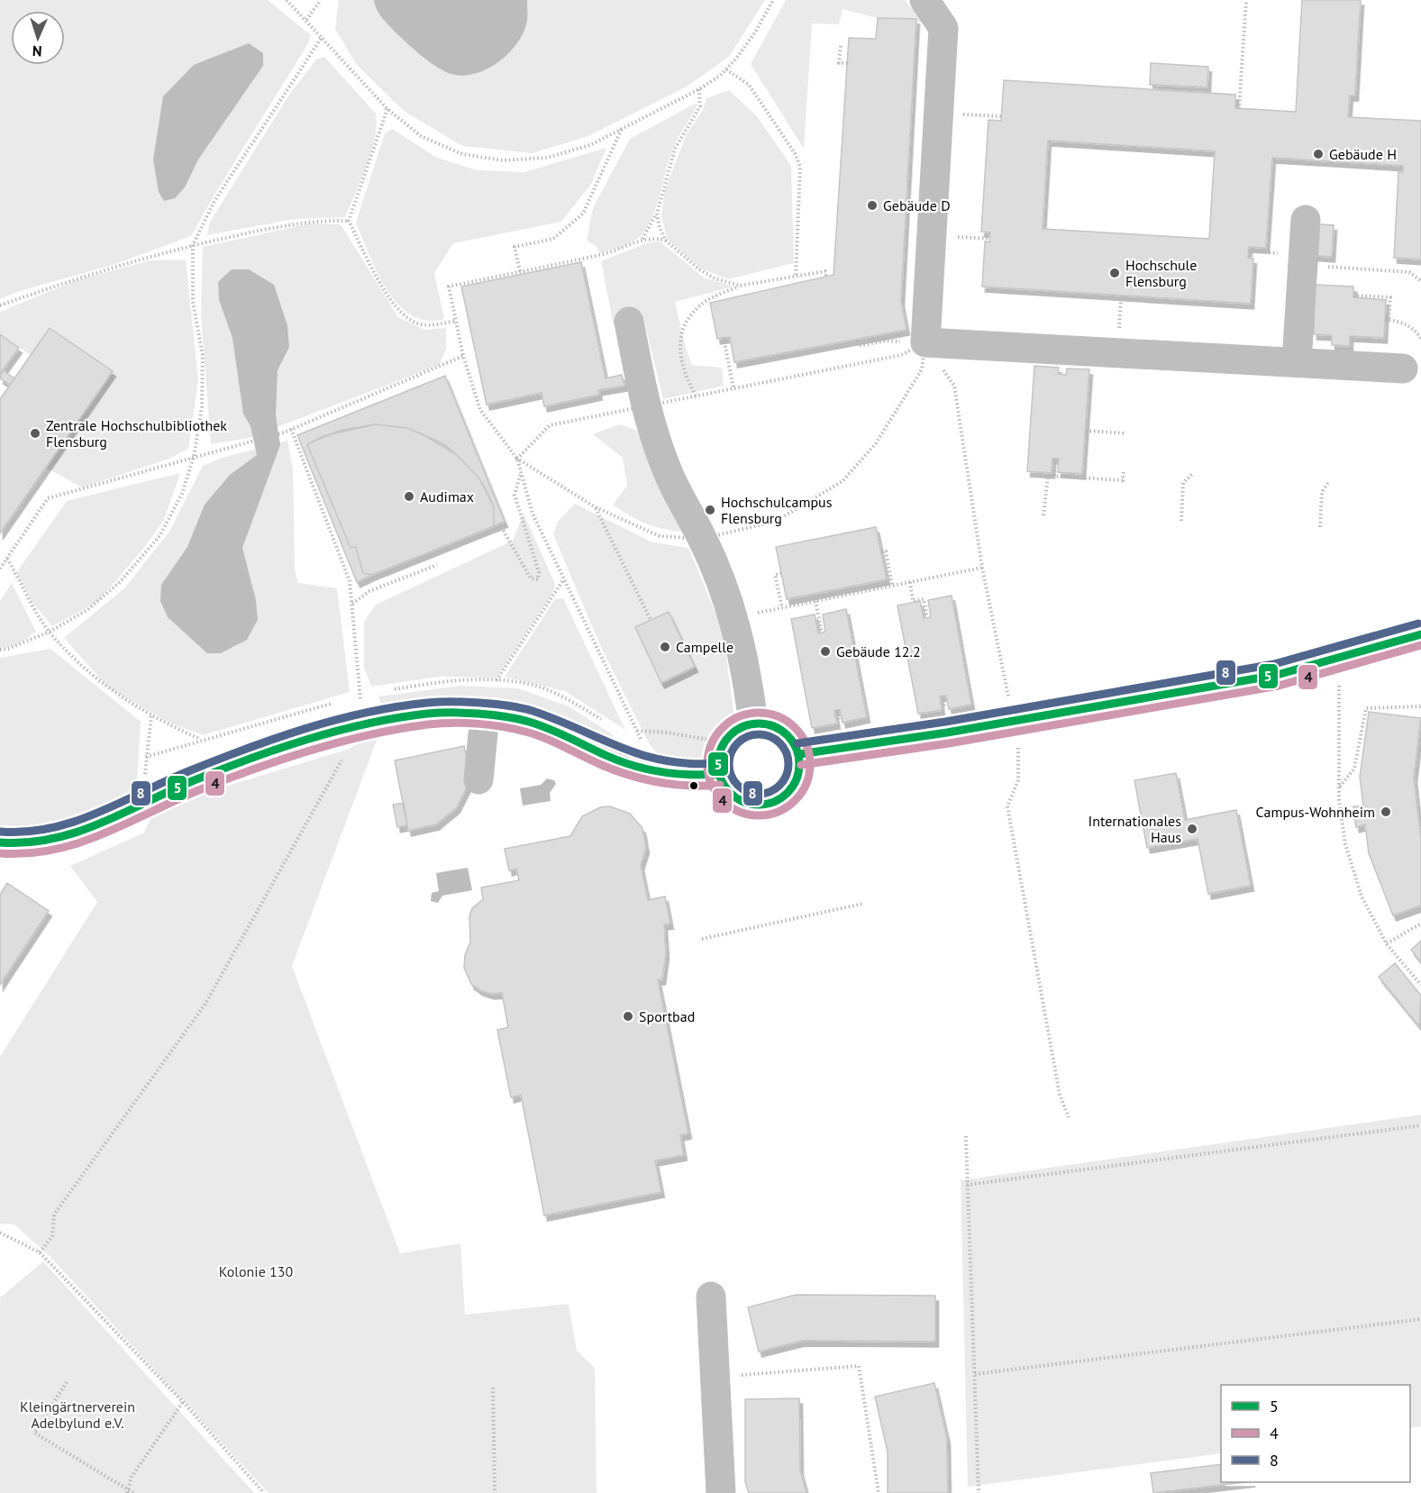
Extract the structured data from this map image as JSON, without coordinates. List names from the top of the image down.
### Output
{
  "parks": ["Kolonie 130", "Kleingärtnerverein Adelbylund e.V."],
  "places": [
    "Gebäude H",
    "Gebäude D",
    "Hochschule Flensburg",
    "Zentrale Hochschulbibliothek Flensburg",
    "Audimax",
    "Hochschulcampus Flensburg",
    "Campelle",
    "Gebäude 12.2",
    "Campus-Wohnheim",
    "Internationales Haus",
    "Sportbad"
  ],
  "lines": ["transit line 8", "transit line 5", "transit line 4"],
  "legend": ["5", "4", "8"],
  "north": "bottom"
}
